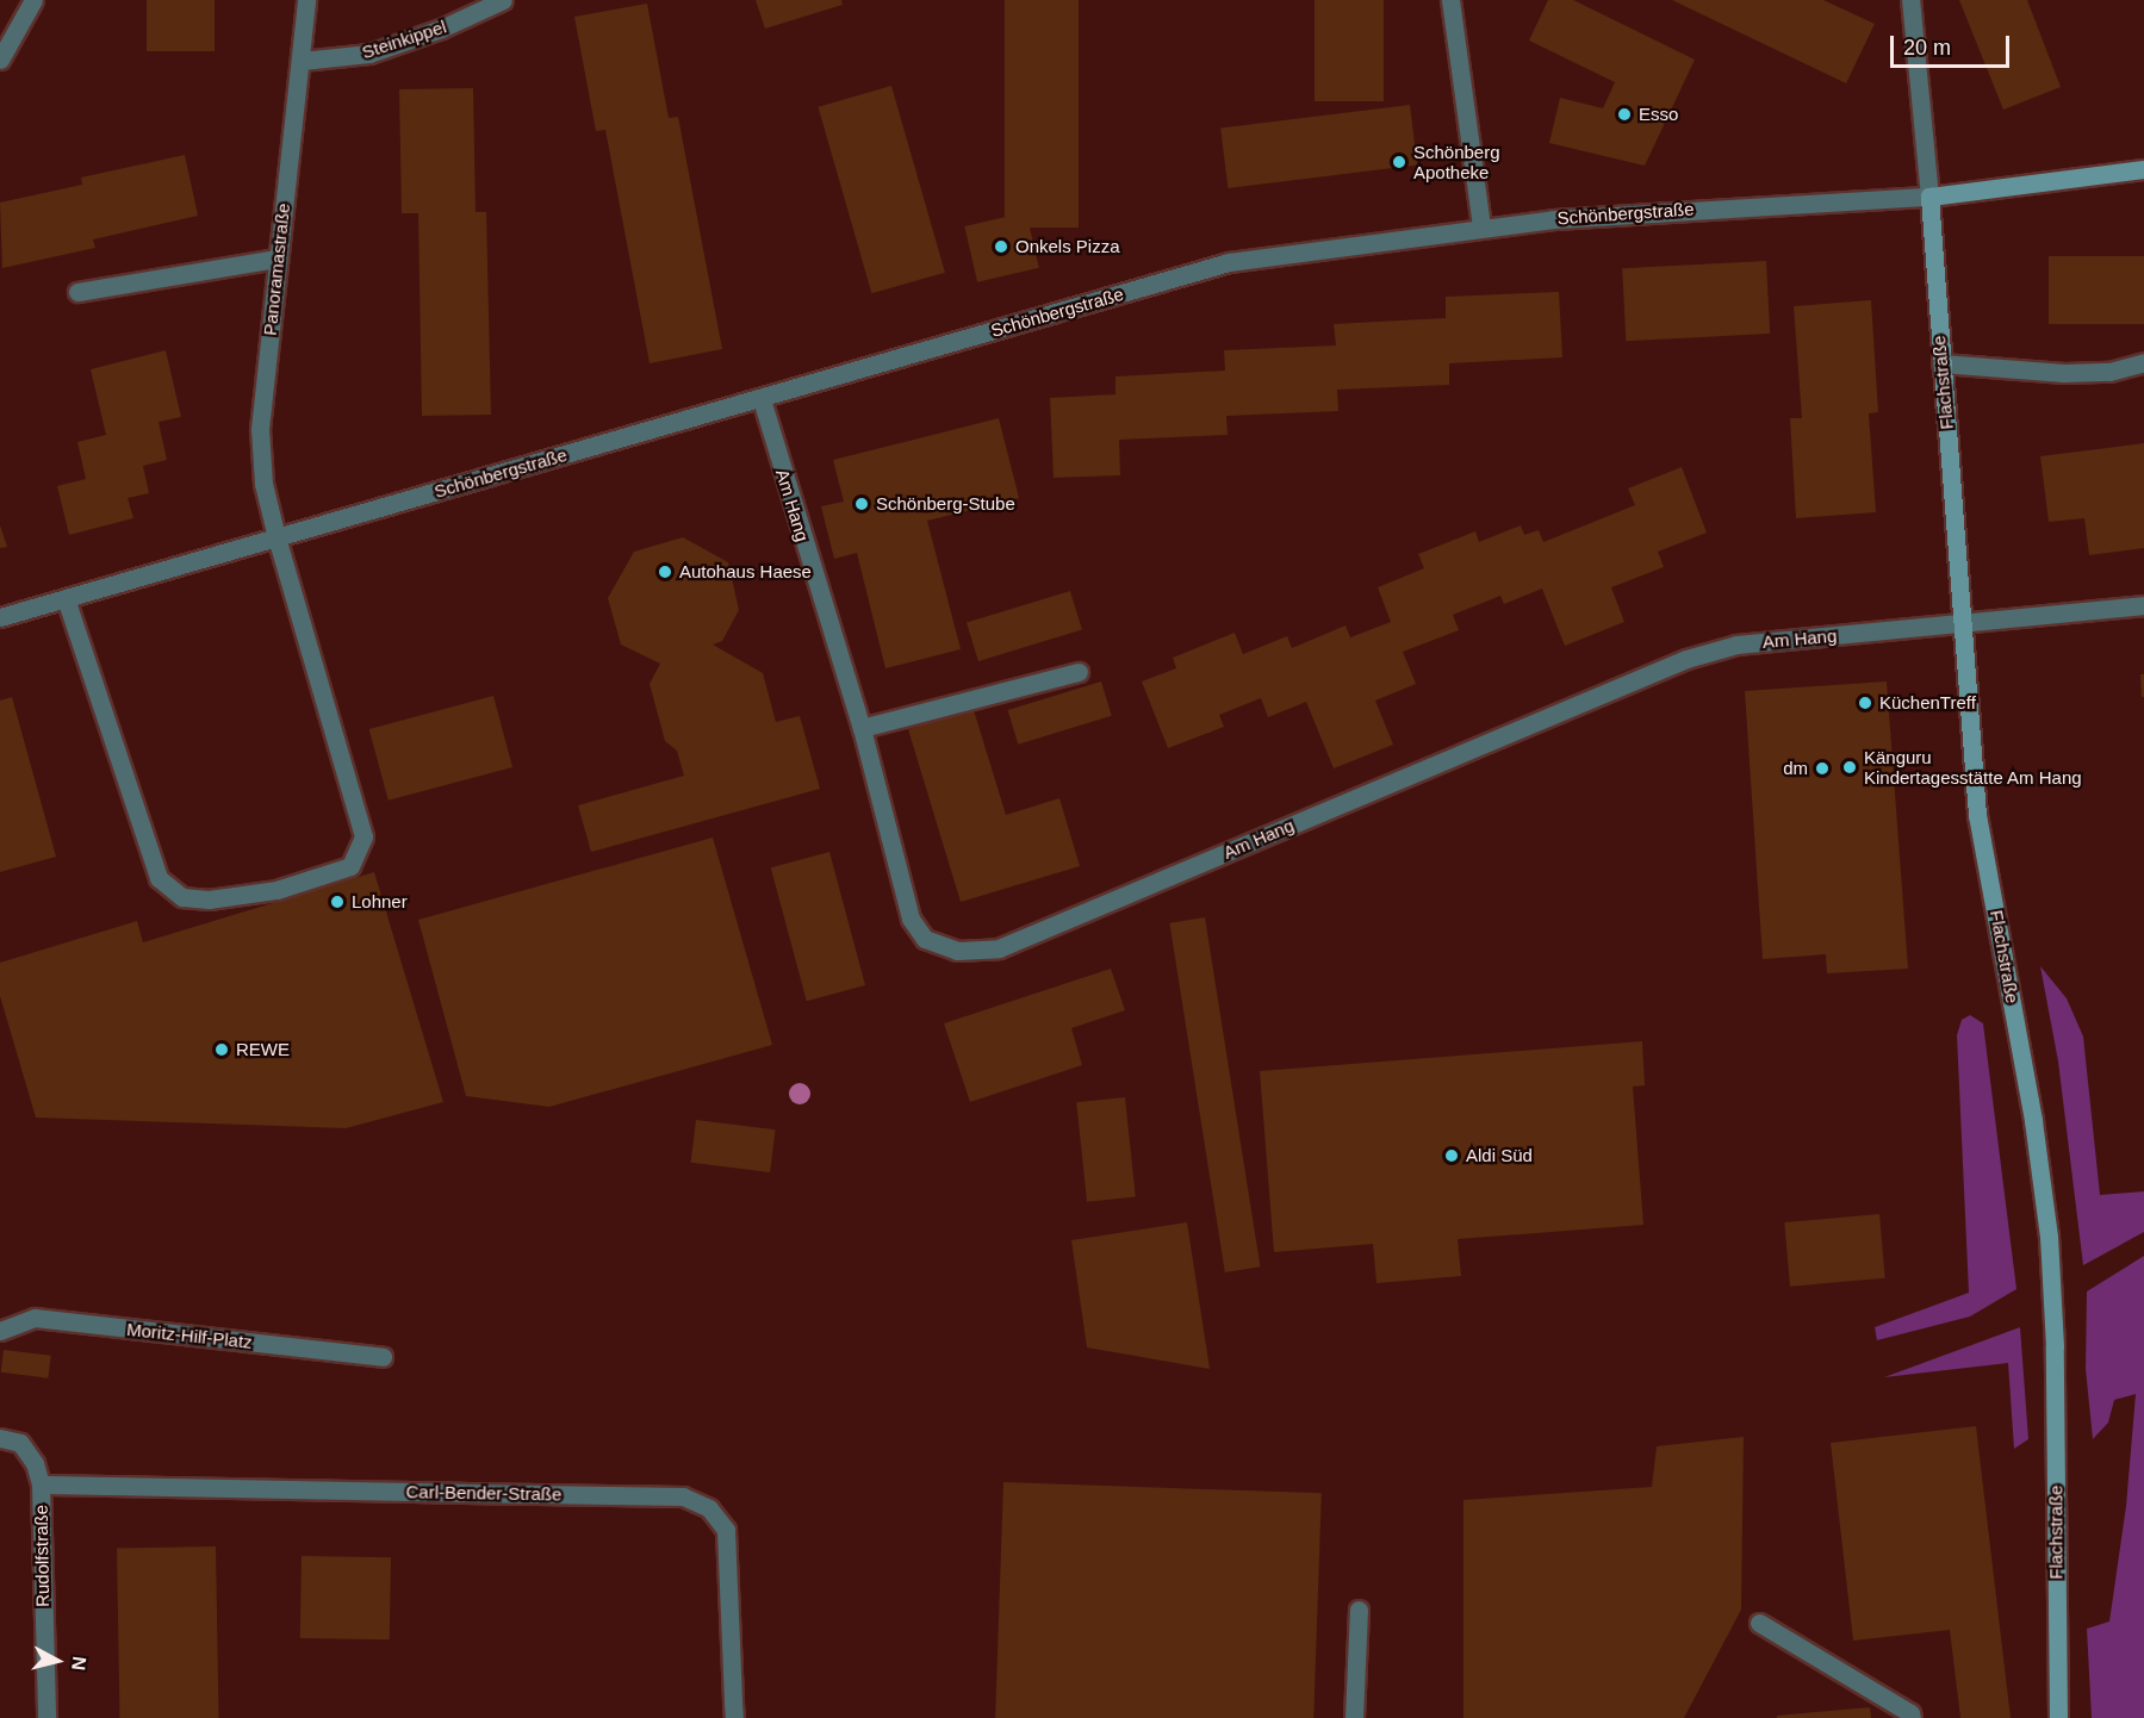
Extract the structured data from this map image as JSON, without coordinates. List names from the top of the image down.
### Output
{
  "streets": {
    "street": [
      "Steinkippel",
      "Schönbergstraße",
      "Panoramastraße",
      "Flachstraße",
      "Am Hang",
      "Moritz-Hilf-Platz",
      "Carl-Bender-Straße",
      "Rudolfstraße"
    ]
  },
  "crossings": [
    ["Steinkippel", "Panoramastraße"],
    ["Schönbergstraße", "Panoramastraße"],
    ["Schönbergstraße", "Flachstraße"],
    ["Schönbergstraße", "Am Hang"],
    ["Flachstraße", "Am Hang"],
    ["Carl-Bender-Straße", "Rudolfstraße"]
  ],
  "places": [
    "Esso",
    "Schönberg Apotheke",
    "Onkels Pizza",
    "Schönberg-Stube",
    "Autohaus Haese",
    "KüchenTreff",
    "Känguru Kindertagesstätte Am Hang",
    "dm",
    "Lohner",
    "REWE",
    "Aldi Süd"
  ],
  "scale_bar": "20 m",
  "north": "right"
}
